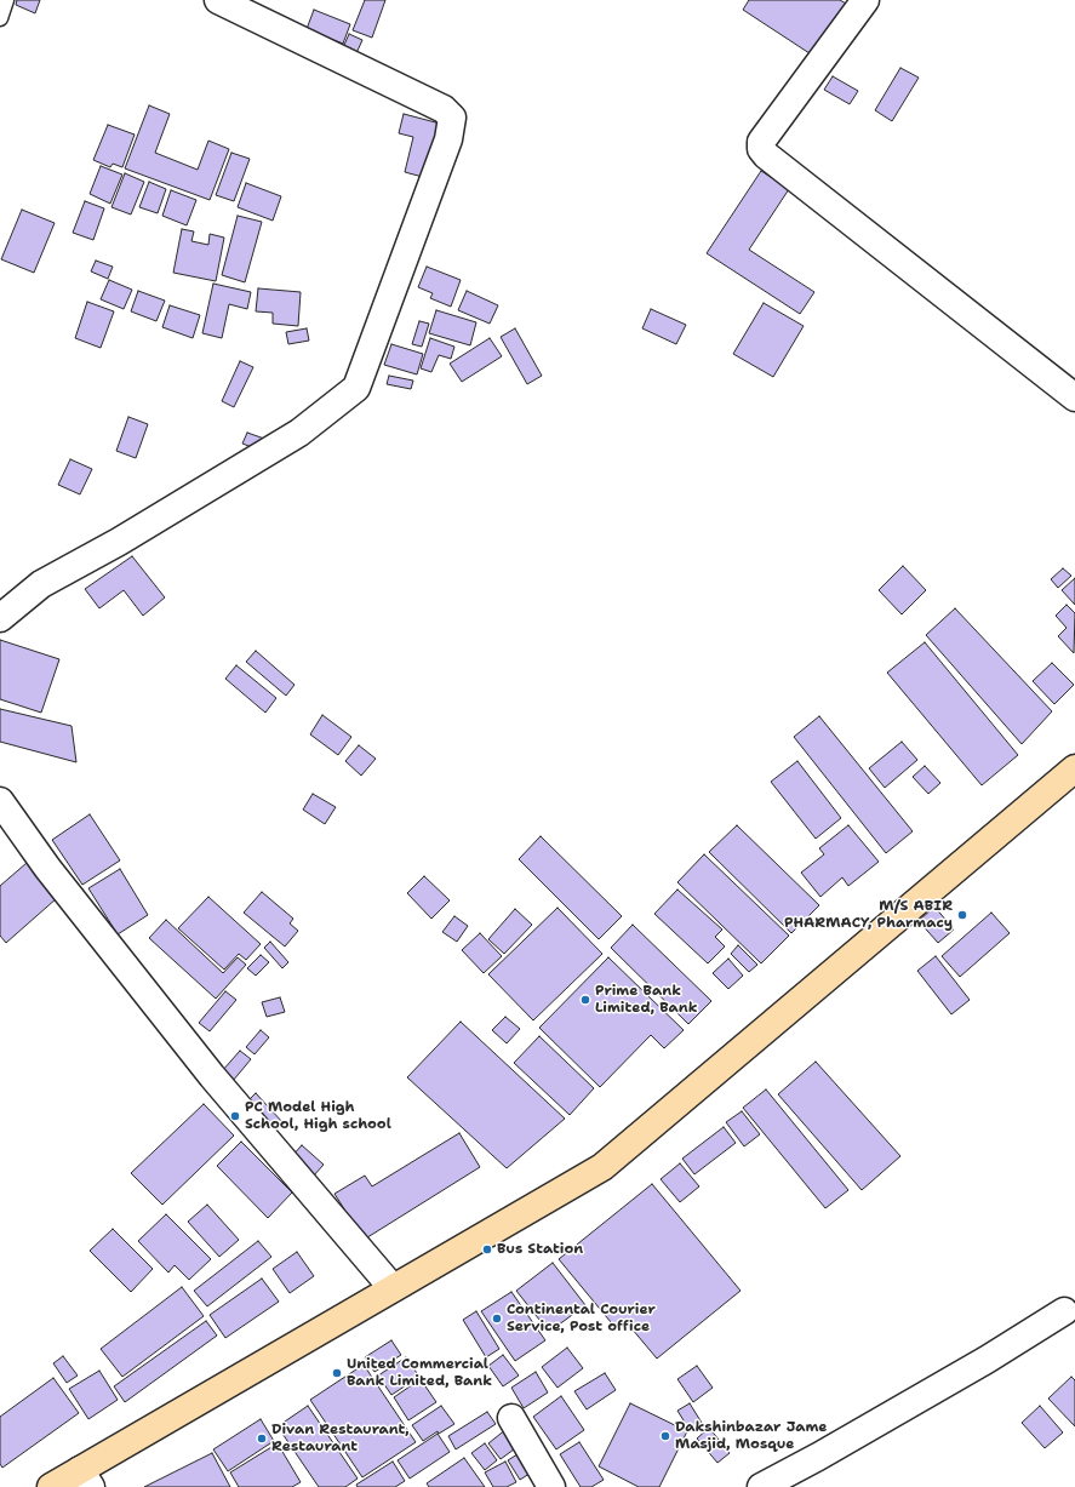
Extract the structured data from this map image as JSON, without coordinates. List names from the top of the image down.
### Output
{
  "places": [
    "M/S ABIR PHARMACY, Pharmacy",
    "Prime Bank Limited, Bank",
    "PC Model High School, High school",
    "Bus Station",
    "Continental Courier Service, Post office",
    "United Commercial Bank Limited, Bank",
    "Dakshinbazar Jame Masjid, Mosque",
    "Divan Restaurant, Restaurant"
  ]
}
